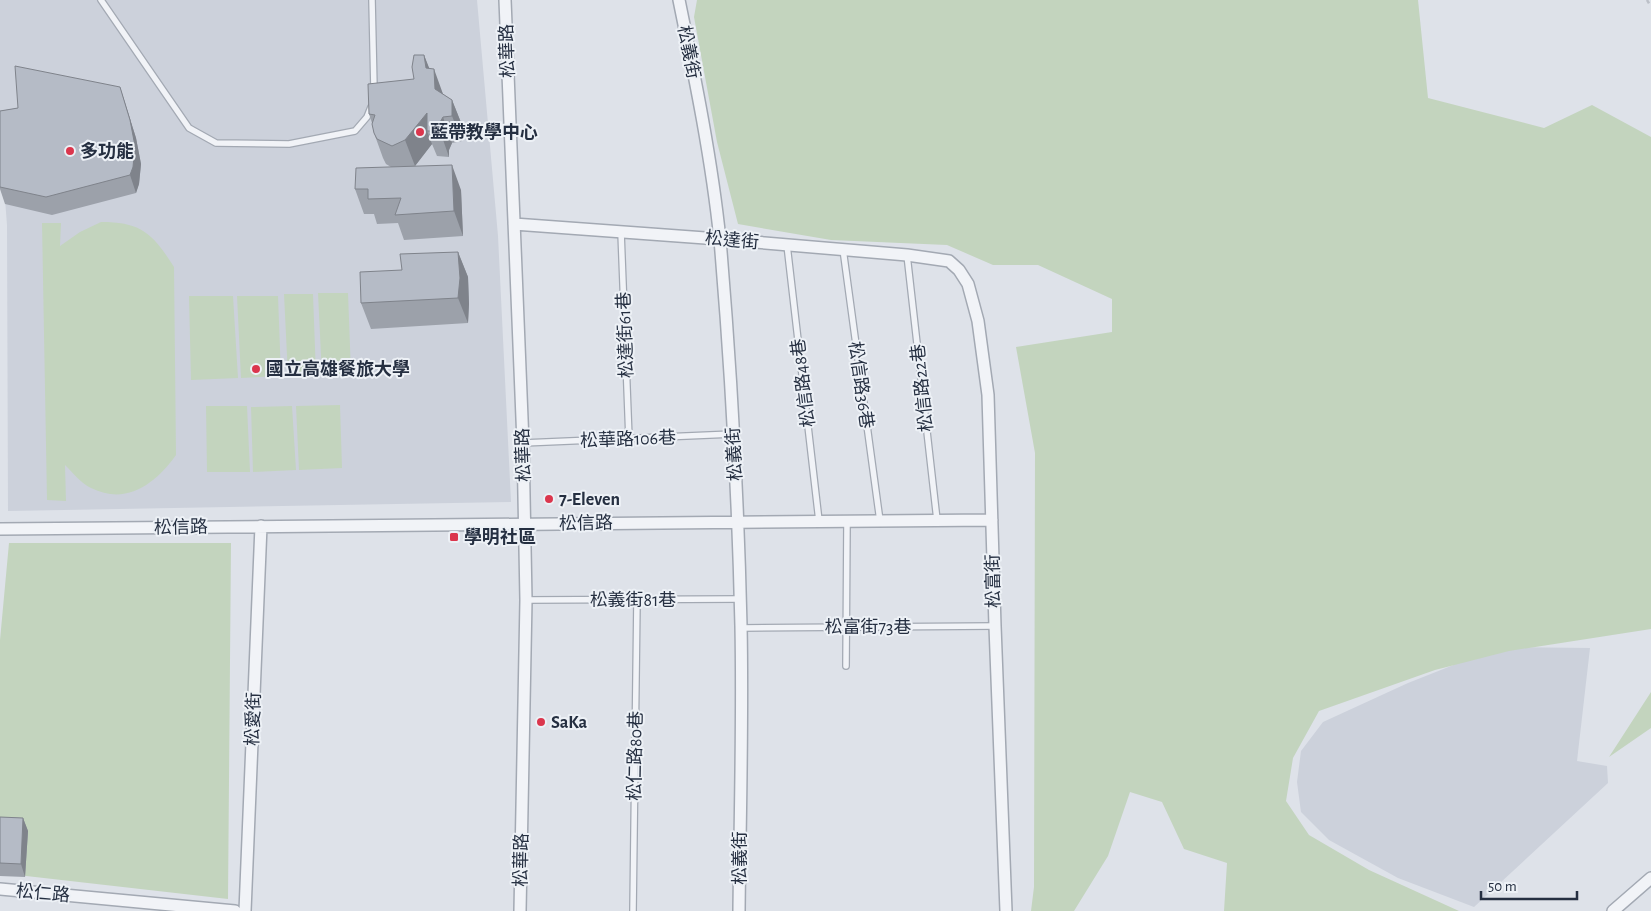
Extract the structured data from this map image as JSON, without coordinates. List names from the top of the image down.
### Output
{
  "streets": {
    "street": [
      "松華路",
      "松義街",
      "松達街",
      "松信路",
      "松富街",
      "松愛街",
      "松仁路"
    ],
    "lane": [
      "松達街61巷",
      "松信路48巷",
      "松信路36巷",
      "松信路22巷",
      "松華路106巷",
      "松義街81巷",
      "松富街73巷",
      "松仁路80巷"
    ]
  },
  "crossings": [
    ["松華路", "松達街"],
    ["松華路", "松華路106巷"],
    ["松華路", "松信路"],
    ["松華路", "松義街81巷"],
    ["松義街", "松達街"],
    ["松義街", "松華路106巷"],
    ["松義街", "松信路"],
    ["松義街", "松義街81巷"],
    ["松義街", "松富街73巷"],
    ["松達街", "松達街61巷"],
    ["松達街", "松信路48巷"],
    ["松達街", "松信路36巷"],
    ["松達街", "松信路22巷"],
    ["松達街", "松富街"],
    ["松達街61巷", "松華路106巷"],
    ["松信路48巷", "松信路"],
    ["松信路36巷", "松信路"],
    ["松信路22巷", "松信路"],
    ["松信路", "松富街"],
    ["松信路", "松愛街"],
    ["松富街", "松富街73巷"],
    ["松義街81巷", "松仁路80巷"]
  ],
  "places": {
    "other": [
      "藍帶教學中心",
      "多功能",
      "國立高雄餐旅大學",
      "7-Eleven",
      "SaKa"
    ],
    "transit": ["學明社區"]
  },
  "scale_bar": "50 m"
}
